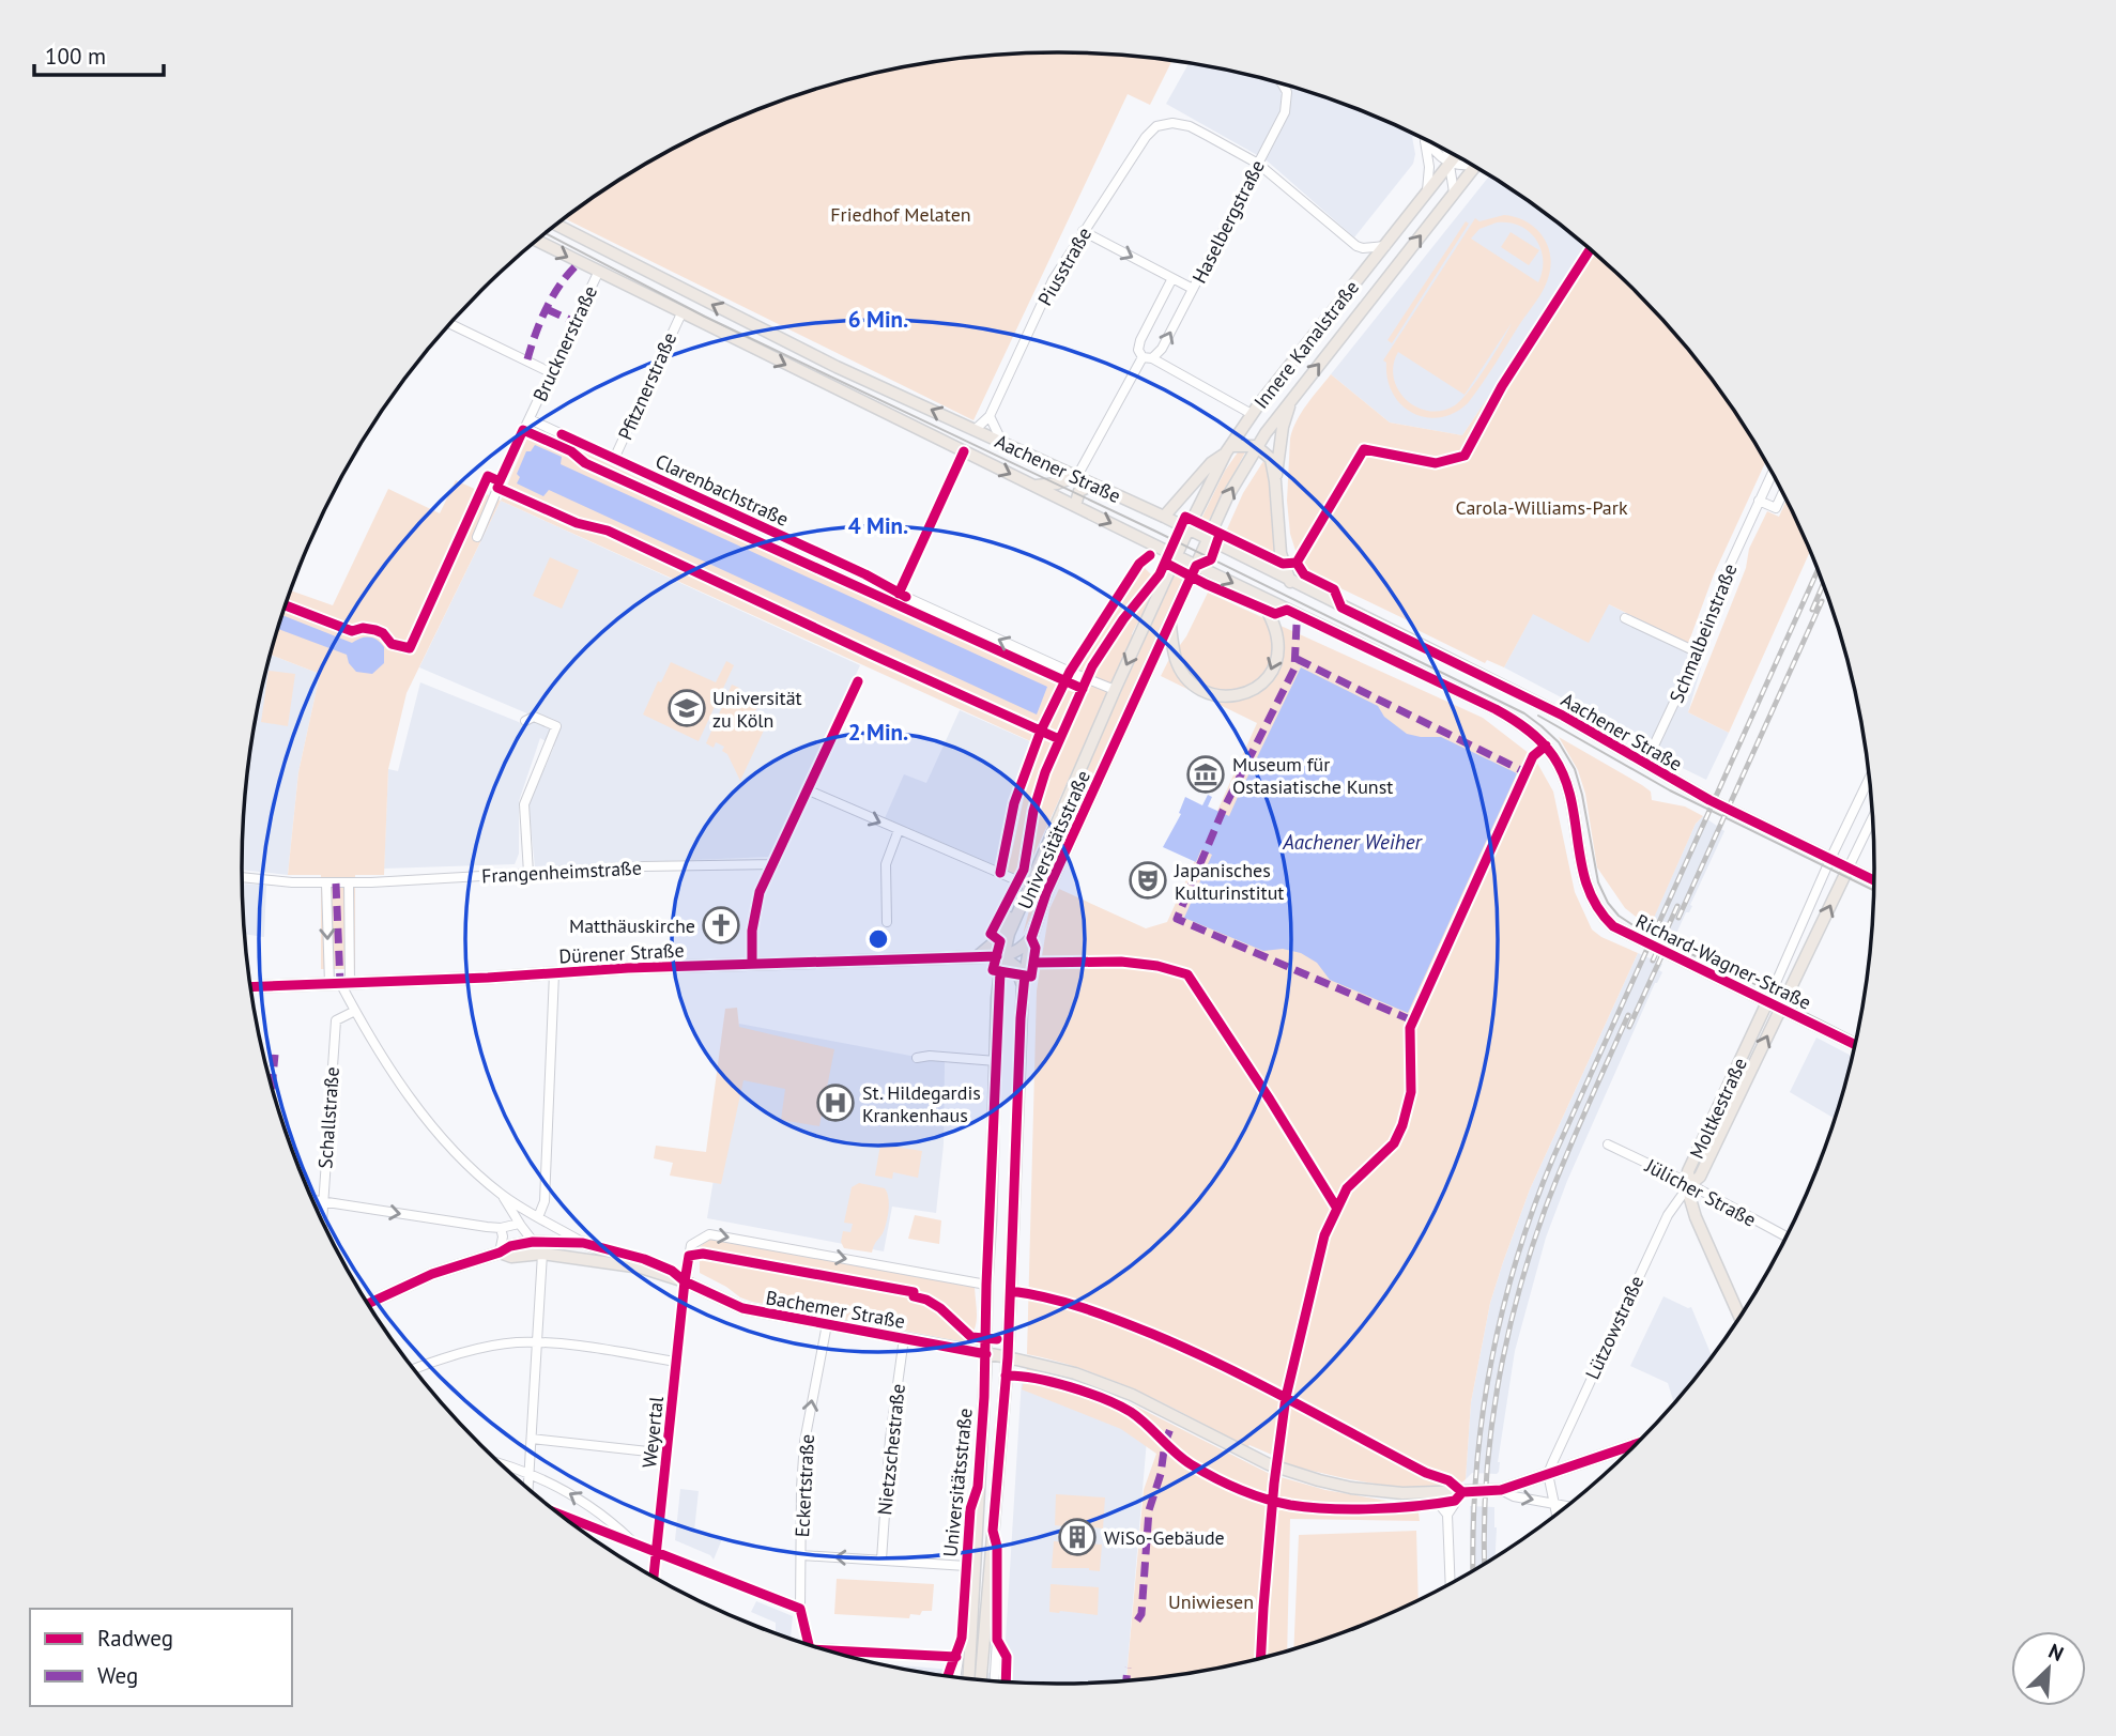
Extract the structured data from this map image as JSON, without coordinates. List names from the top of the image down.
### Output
{
  "streets": {
    "main road": [
      "Innere Kanalstraße",
      "Aachener Straße",
      "Universitätsstraße",
      "Dürener Straße",
      "Richard-Wagner-Straße",
      "Moltkestraße",
      "Bachemer Straße"
    ],
    "street": [
      "Haselbergstraße",
      "Piusstraße",
      "Brucknerstraße",
      "Pfitznerstraße",
      "Clarenbachstraße",
      "Schmalbeinstraße",
      "Frangenheimstraße",
      "Schallstraße",
      "Jülicher Straße",
      "Lützowstraße",
      "Weyertal",
      "Nietzschestraße",
      "Eckertstraße"
    ]
  },
  "crossings": [
    ["Haselbergstraße", "Piusstraße"],
    ["Haselbergstraße", "Aachener Straße"],
    ["Piusstraße", "Aachener Straße"],
    ["Brucknerstraße", "Aachener Straße"],
    ["Brucknerstraße", "Clarenbachstraße"],
    ["Innere Kanalstraße", "Aachener Straße"],
    ["Innere Kanalstraße", "Universitätsstraße"],
    ["Pfitznerstraße", "Aachener Straße"],
    ["Pfitznerstraße", "Clarenbachstraße"],
    ["Aachener Straße", "Schmalbeinstraße"],
    ["Aachener Straße", "Universitätsstraße"],
    ["Aachener Straße", "Richard-Wagner-Straße"],
    ["Aachener Straße", "Moltkestraße"],
    ["Clarenbachstraße", "Universitätsstraße"],
    ["Universitätsstraße", "Dürener Straße"],
    ["Universitätsstraße", "Bachemer Straße"],
    ["Richard-Wagner-Straße", "Moltkestraße"],
    ["Moltkestraße", "Jülicher Straße"],
    ["Moltkestraße", "Lützowstraße"],
    ["Jülicher Straße", "Lützowstraße"],
    ["Bachemer Straße", "Lützowstraße"],
    ["Bachemer Straße", "Weyertal"],
    ["Bachemer Straße", "Nietzschestraße"],
    ["Bachemer Straße", "Eckertstraße"]
  ],
  "one_way": ["Eckertstraße"],
  "water": ["Aachener Weiher"],
  "parks": ["Friedhof Melaten", "Carola-Williams-Park", "Uniwiesen"],
  "places": {
    "school or university": ["Universität zu Köln"],
    "museum": ["Museum für Ostasiatische Kunst"],
    "theatre": ["Japanisches Kulturinstitut"],
    "church": ["Matthäuskirche"],
    "hospital": ["St. Hildegardis Krankenhaus"],
    "building": ["WiSo-Gebäude"]
  },
  "legend": ["Radweg", "Weg"],
  "scale_bar": "100 m",
  "north": "top right",
  "rings": ["6 Min.", "4 Min.", "2 Min."]
}
